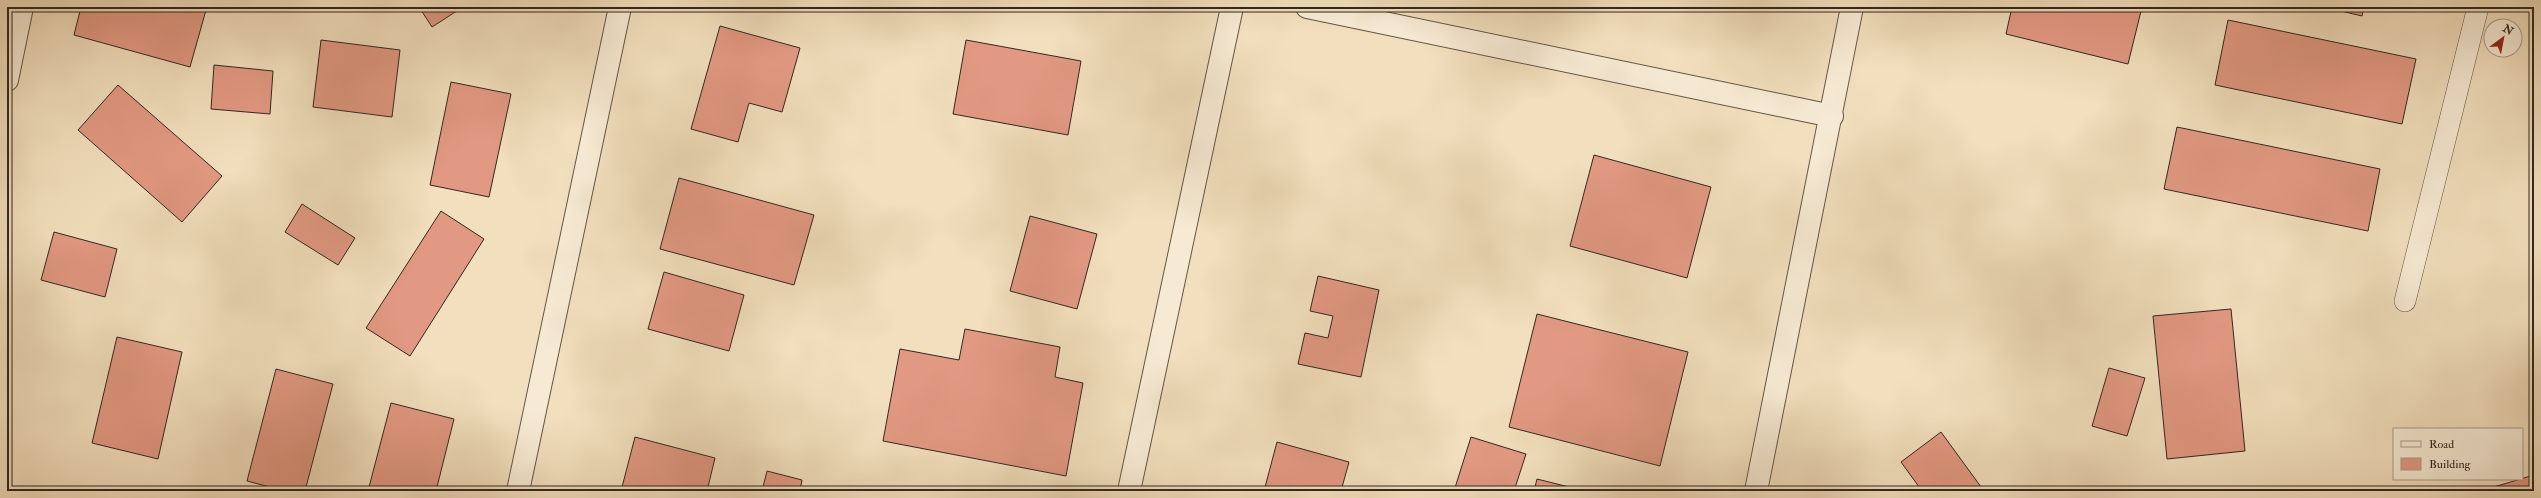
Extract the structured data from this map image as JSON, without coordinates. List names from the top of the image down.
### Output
{
  "legend": ["Road", "Building"],
  "north": "top right"
}
